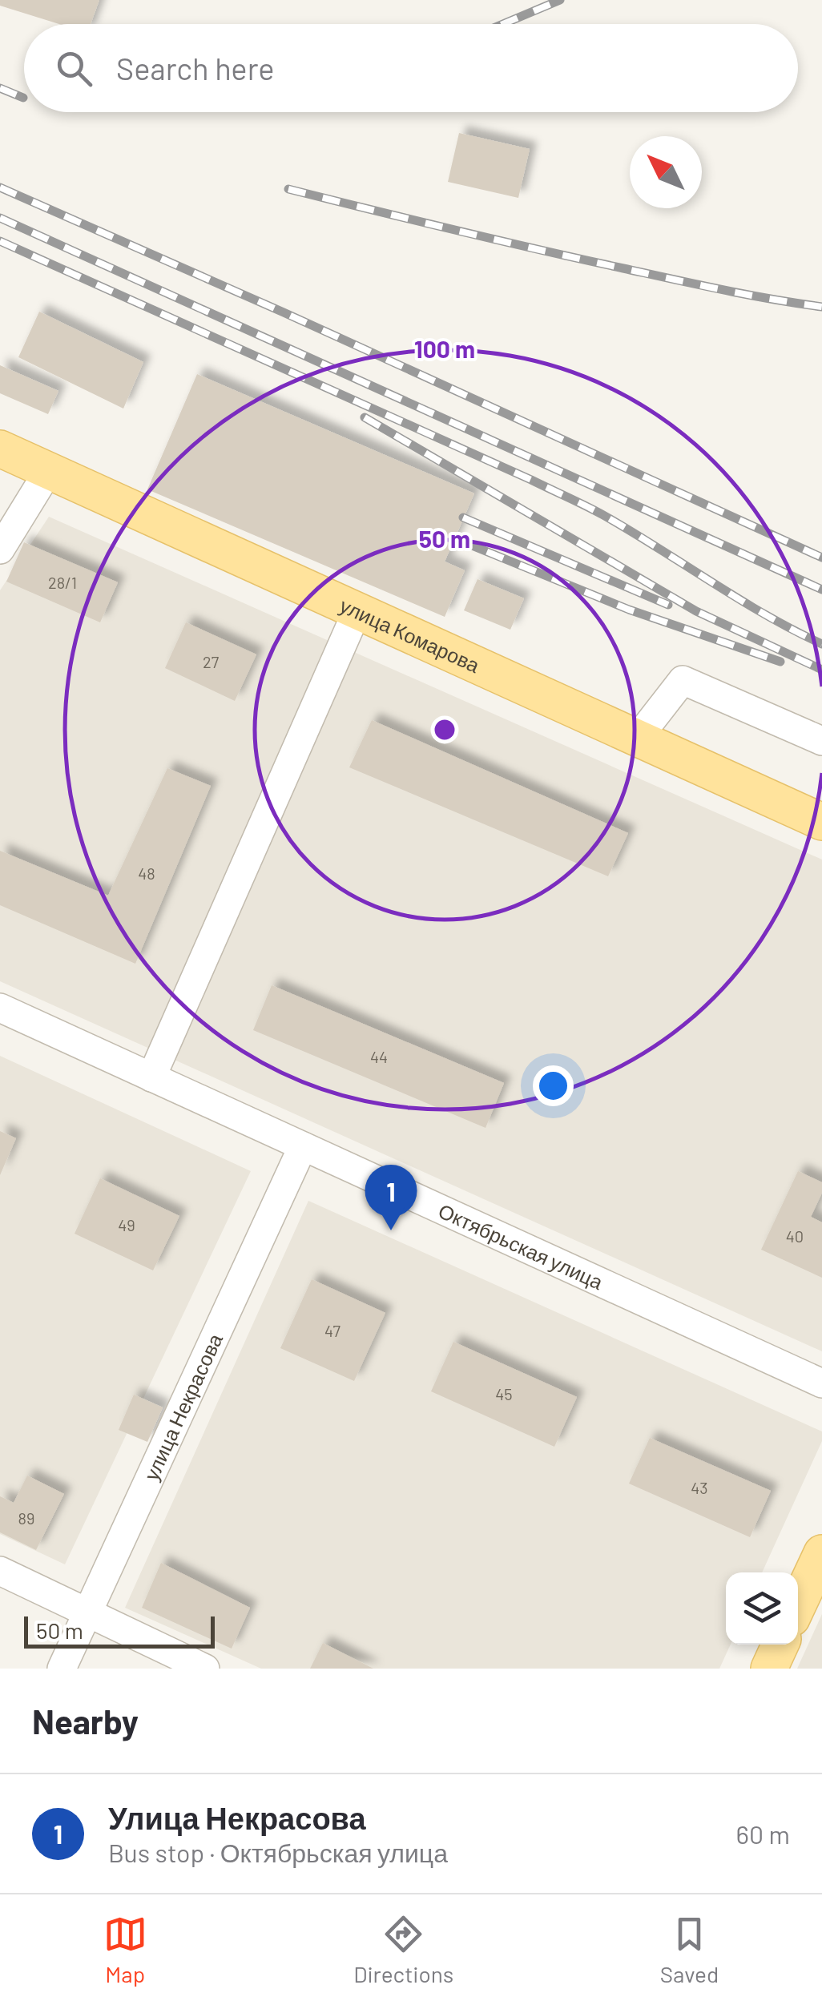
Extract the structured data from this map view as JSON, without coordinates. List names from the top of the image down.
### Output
{
  "streets": {
    "main road": ["улица Комарова"],
    "street": ["Октябрьская улица", "улица Некрасова"]
  },
  "crossings": [
    ["Октябрьская улица", "улица Некрасова"]
  ],
  "house_numbers": [
    "28/1",
    "27",
    "48",
    "44",
    "49",
    "40",
    "47",
    "45",
    "43",
    "89"
  ],
  "scale_bar": "50 m",
  "north": "top left",
  "page": {
    "search": "Search here",
    "pins": "1",
    "scale": "50 m",
    "heading": "Nearby",
    "list": [
      {
        "mark": "1",
        "name": "Улица Некрасова",
        "note": "Bus stop · Октябрьская улица",
        "value": "60 m"
      }
    ],
    "nav": ["Map", "Directions", "Saved"]
  },
  "rings": ["100 m", "50 m"]
}
